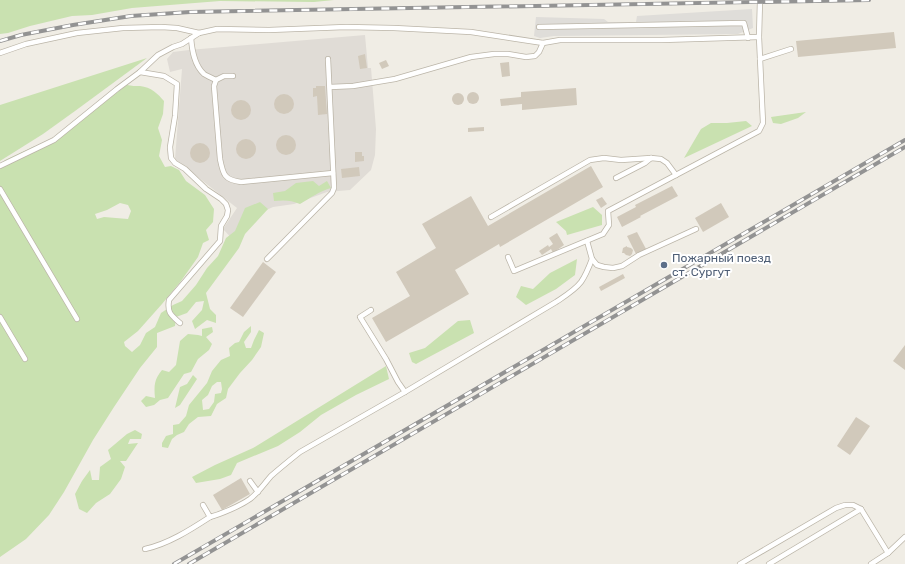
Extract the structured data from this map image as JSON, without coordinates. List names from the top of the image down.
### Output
{
  "places": ["Пожарный поезд ст. Сургут"]
}
